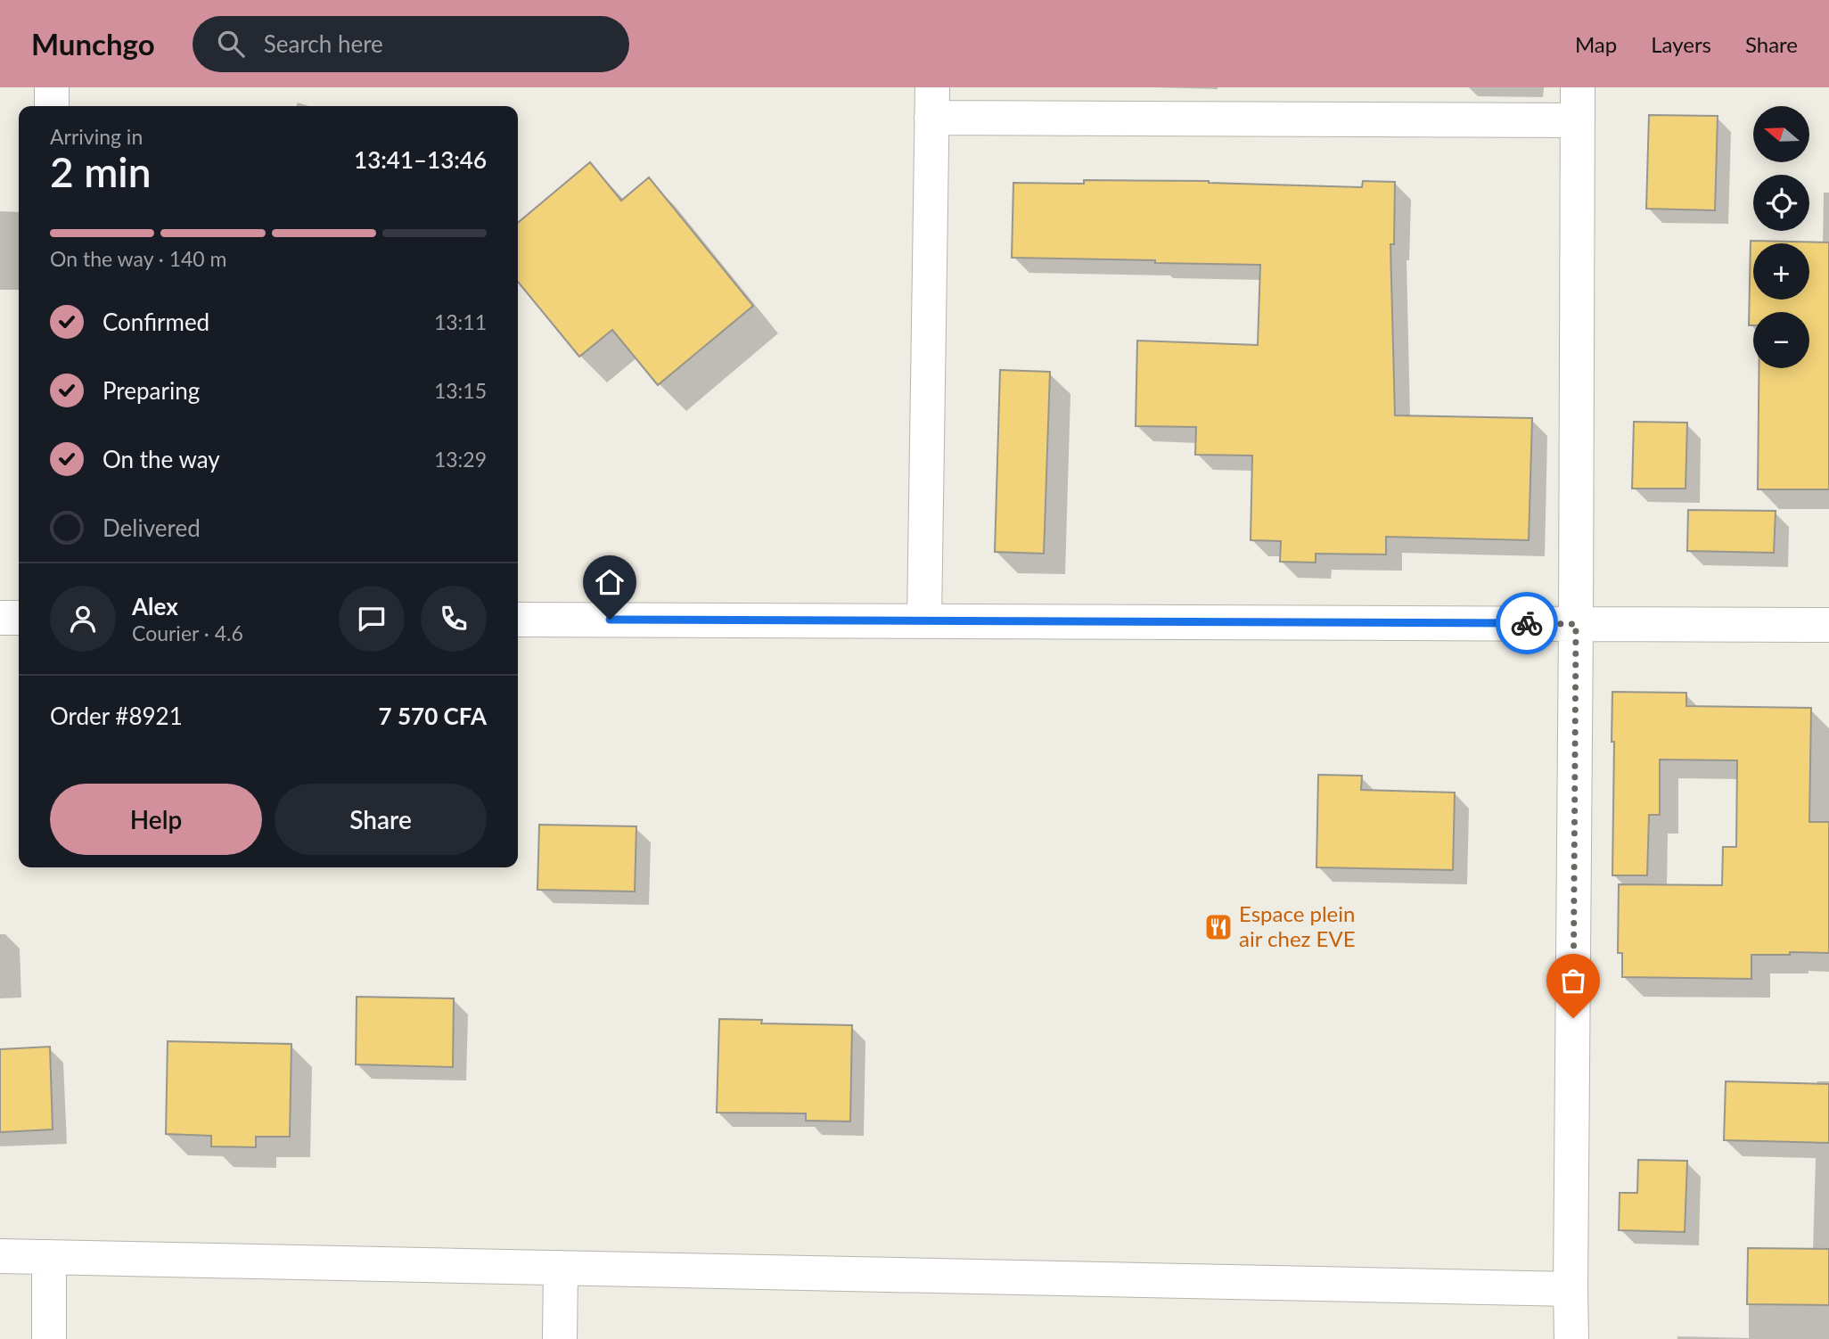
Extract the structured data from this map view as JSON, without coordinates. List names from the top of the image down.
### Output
{
  "places": {
    "restaurant": ["Espace plein air chez EVE"]
  },
  "north": "left",
  "page": {
    "header": "Munchgo",
    "search": "Search here",
    "nav": ["Map", "Layers", "Share"],
    "map_buttons": ["+", "−"],
    "heading": ["2 min", "Arriving in", "13:41–13:46"],
    "panel": [
      "Alex",
      "Courier · 4.6",
      "Order #8921",
      "7 570 CFA"
    ],
    "bar": "On the way · 140 m",
    "list": [
      ["Confirmed", "13:11"],
      ["Preparing", "13:15"],
      ["On the way", "13:29"],
      "Delivered"
    ],
    "buttons": ["Help", "Share"]
  }
}
